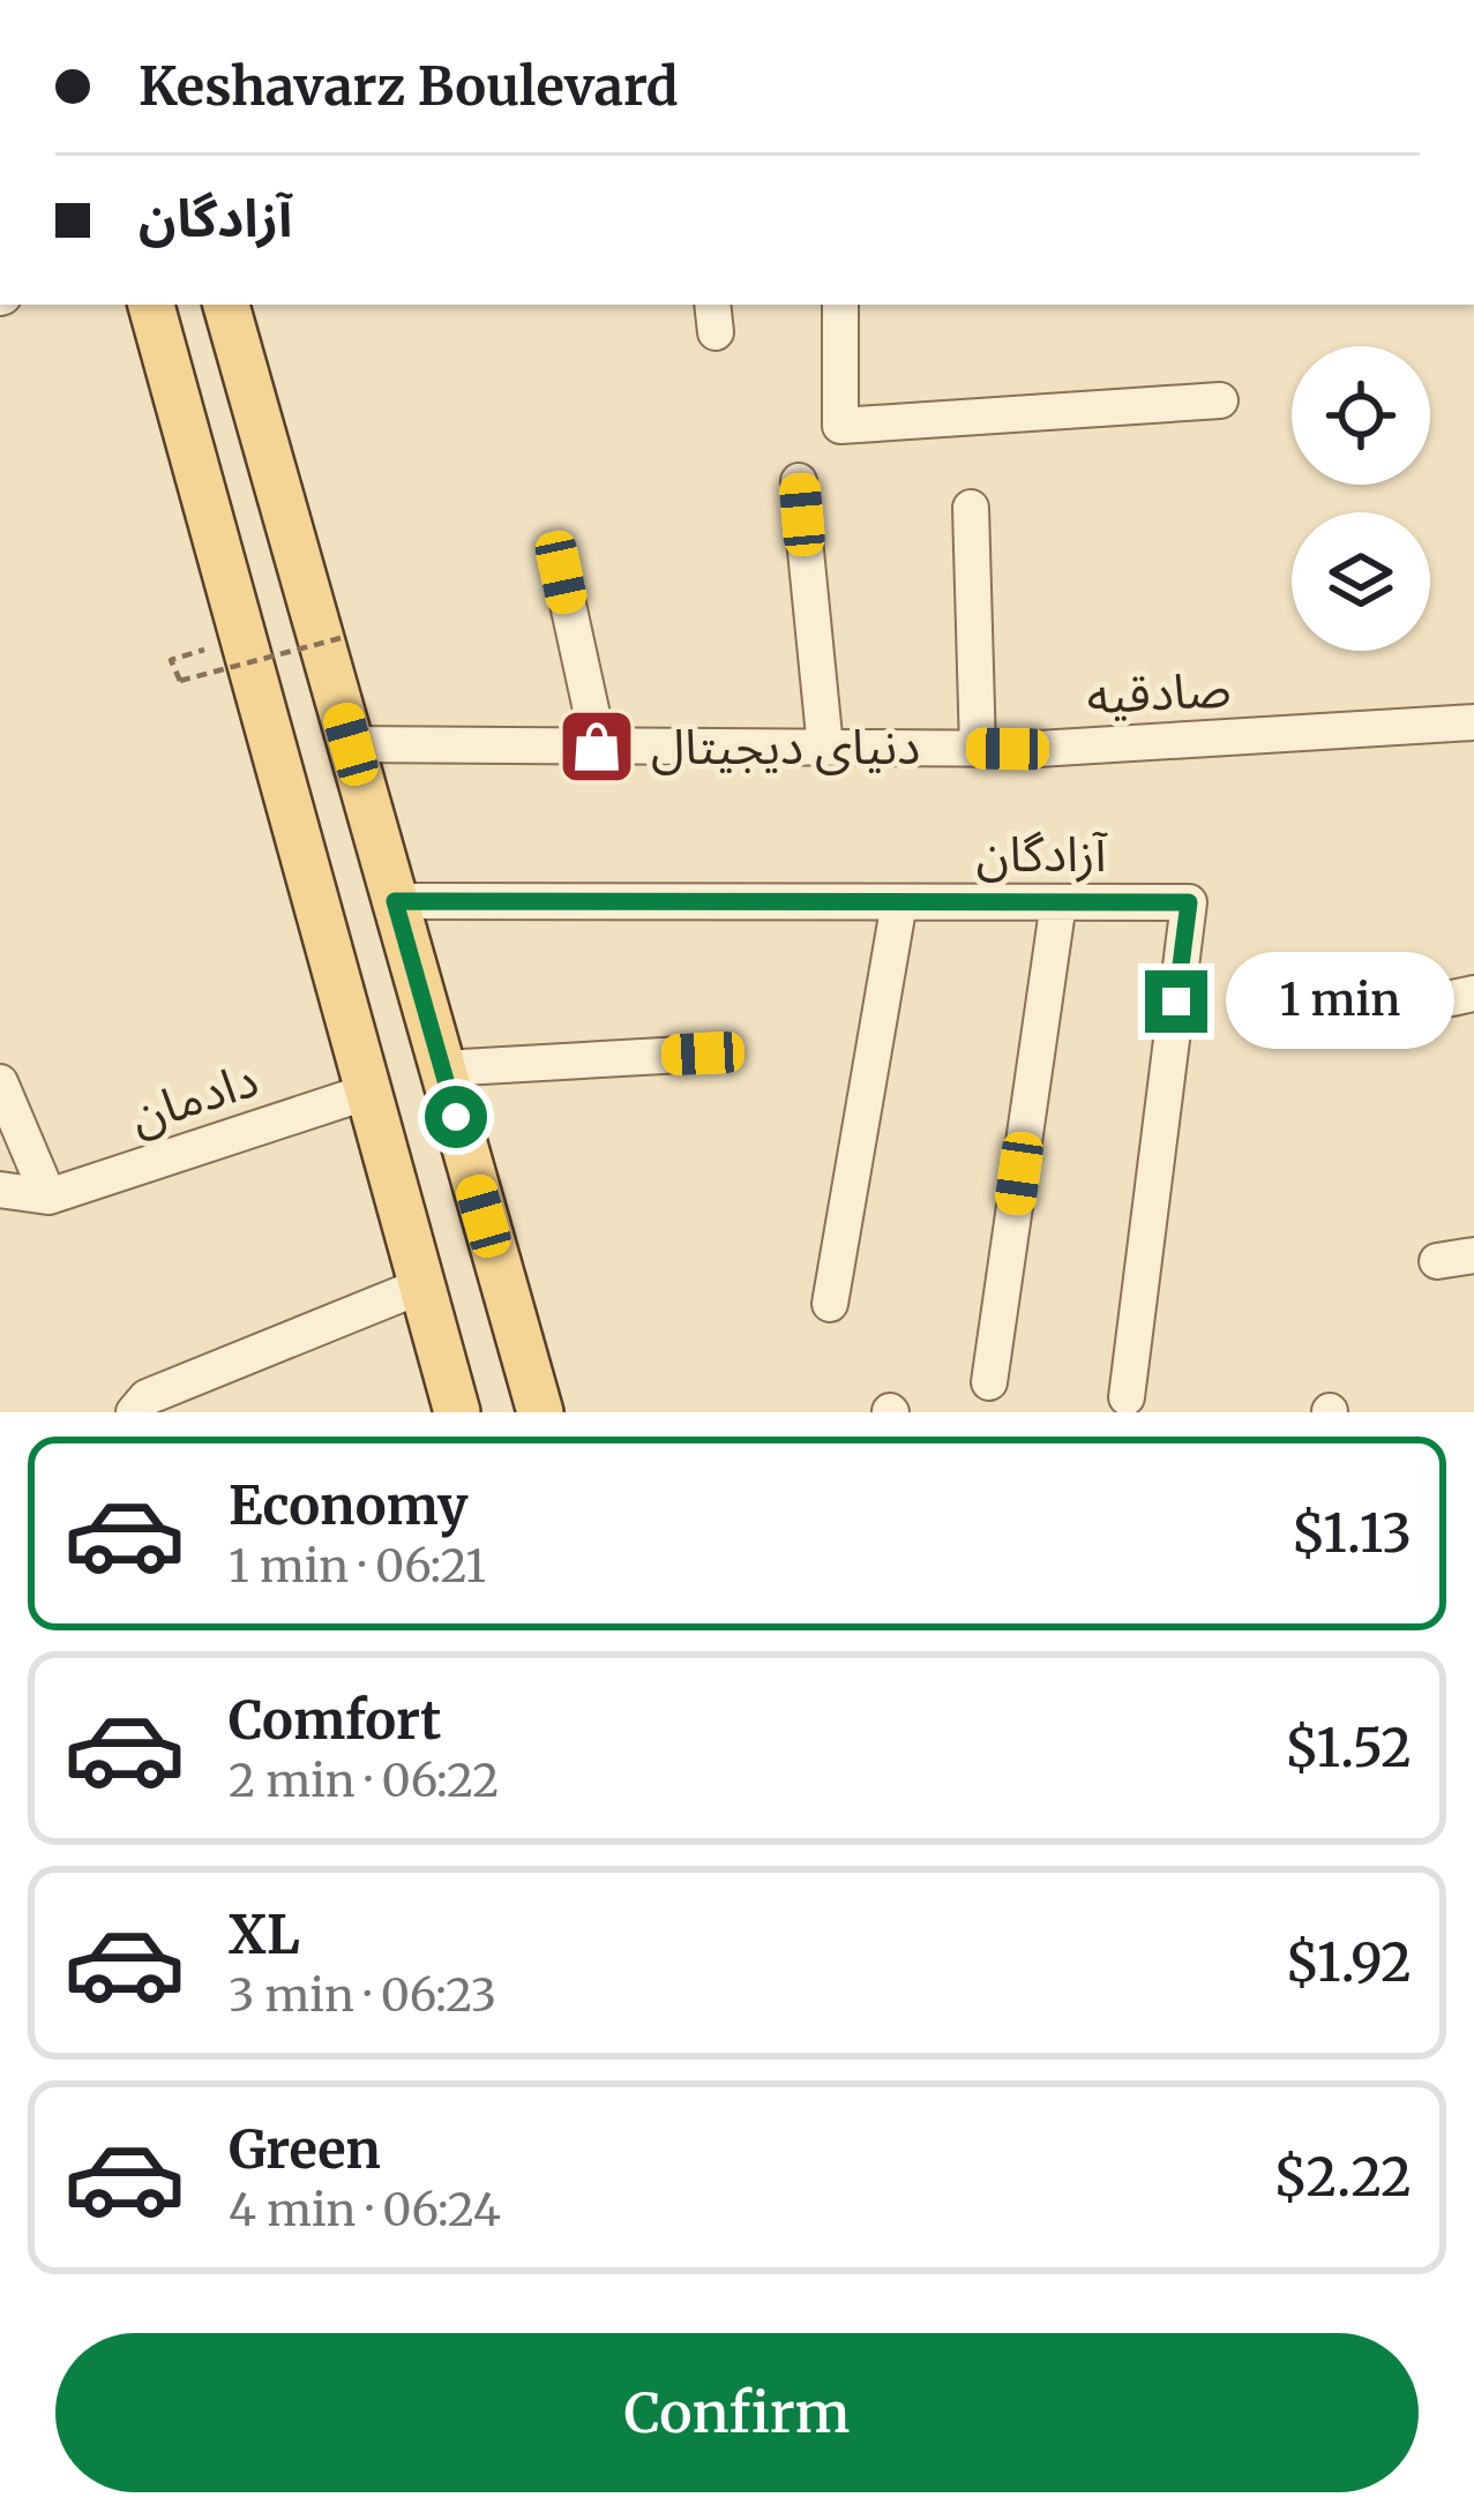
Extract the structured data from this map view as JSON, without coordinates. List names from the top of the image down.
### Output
{
  "streets": {
    "street": ["صادقیه", "آزادگان", "دادمان"]
  },
  "places": {
    "shop": ["دنیای دیجیتال"]
  },
  "page": {
    "banner": ["Keshavarz Boulevard", "آزادگان"],
    "bubble": "1 min",
    "list": [
      {
        "name": "Economy",
        "note": "1 min · 06:21",
        "value": "$1.13"
      },
      {
        "name": "Comfort",
        "note": "2 min · 06:22",
        "value": "$1.52"
      },
      {
        "name": "XL",
        "note": "3 min · 06:23",
        "value": "$1.92"
      },
      {
        "name": "Green",
        "note": "4 min · 06:24",
        "value": "$2.22"
      }
    ],
    "buttons": "Confirm"
  }
}
